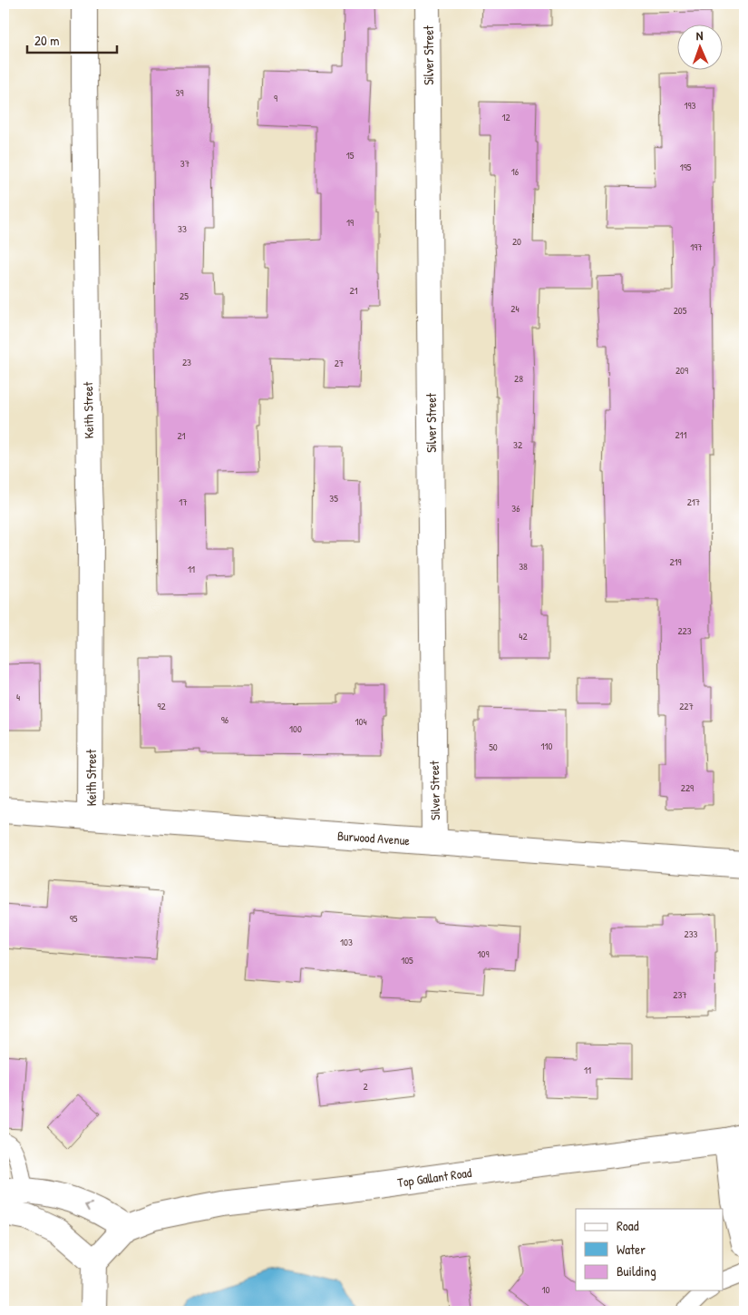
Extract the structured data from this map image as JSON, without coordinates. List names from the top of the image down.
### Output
{
  "streets": {
    "street": [
      "Silver Street",
      "Keith Street",
      "Burwood Avenue",
      "Top Gallant Road"
    ]
  },
  "crossings": [
    ["Silver Street", "Burwood Avenue"],
    ["Keith Street", "Burwood Avenue"]
  ],
  "house_numbers": [
    "39",
    "9",
    "193",
    "12",
    "15",
    "37",
    "195",
    "16",
    "19",
    "33",
    "20",
    "197",
    "21",
    "25",
    "24",
    "205",
    "23",
    "27",
    "209",
    "28",
    "211",
    "21",
    "32",
    "35",
    "17",
    "217",
    "36",
    "219",
    "38",
    "11",
    "223",
    "42",
    "4",
    "92",
    "227",
    "96",
    "104",
    "100",
    "110",
    "50",
    "229",
    "95",
    "233",
    "103",
    "109",
    "105",
    "237",
    "11",
    "2",
    "10"
  ],
  "legend": ["Road", "Water", "Building"],
  "scale_bar": "20 m",
  "north": "top"
}
